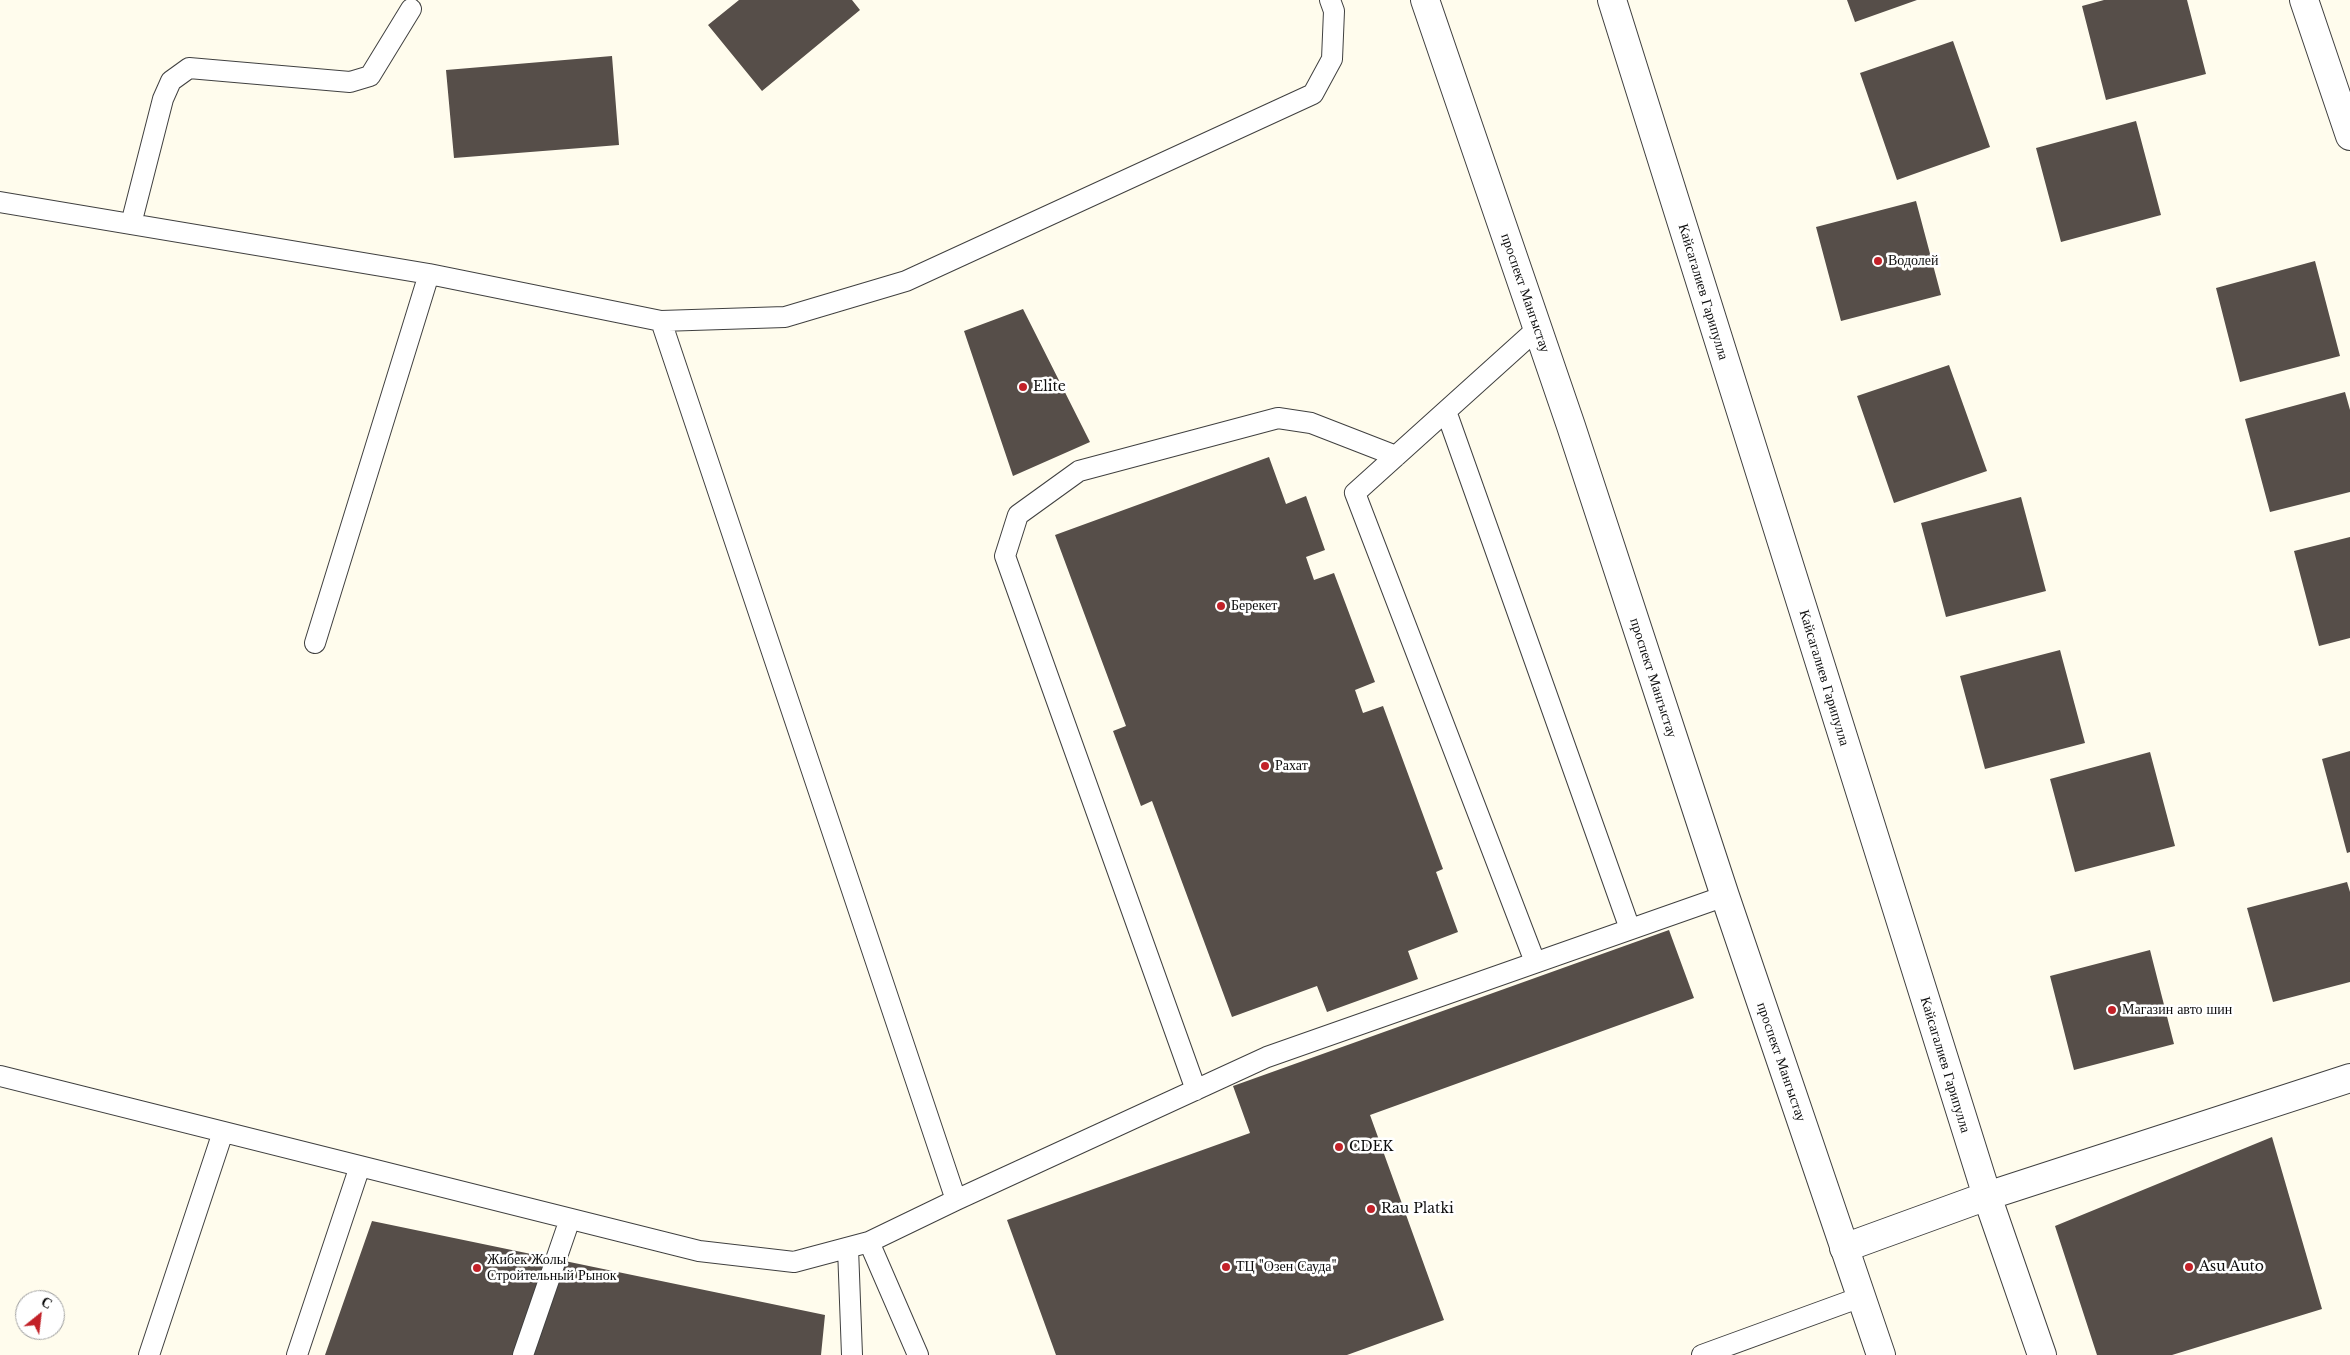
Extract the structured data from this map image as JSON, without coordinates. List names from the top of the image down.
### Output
{
  "streets": {
    "street": ["Кайсагалиев Гарипулла", "проспект Мангыстау"]
  },
  "places": [
    "Водолей",
    "Elite",
    "Берекет",
    "Рахат",
    "Магазин авто шин",
    "CDEK",
    "Rau Platki",
    "ТЦ \"Озен Сауда\"",
    "Asu Auto",
    "Жибек Жолы Стройтельный Рынок"
  ],
  "north": "top right"
}
